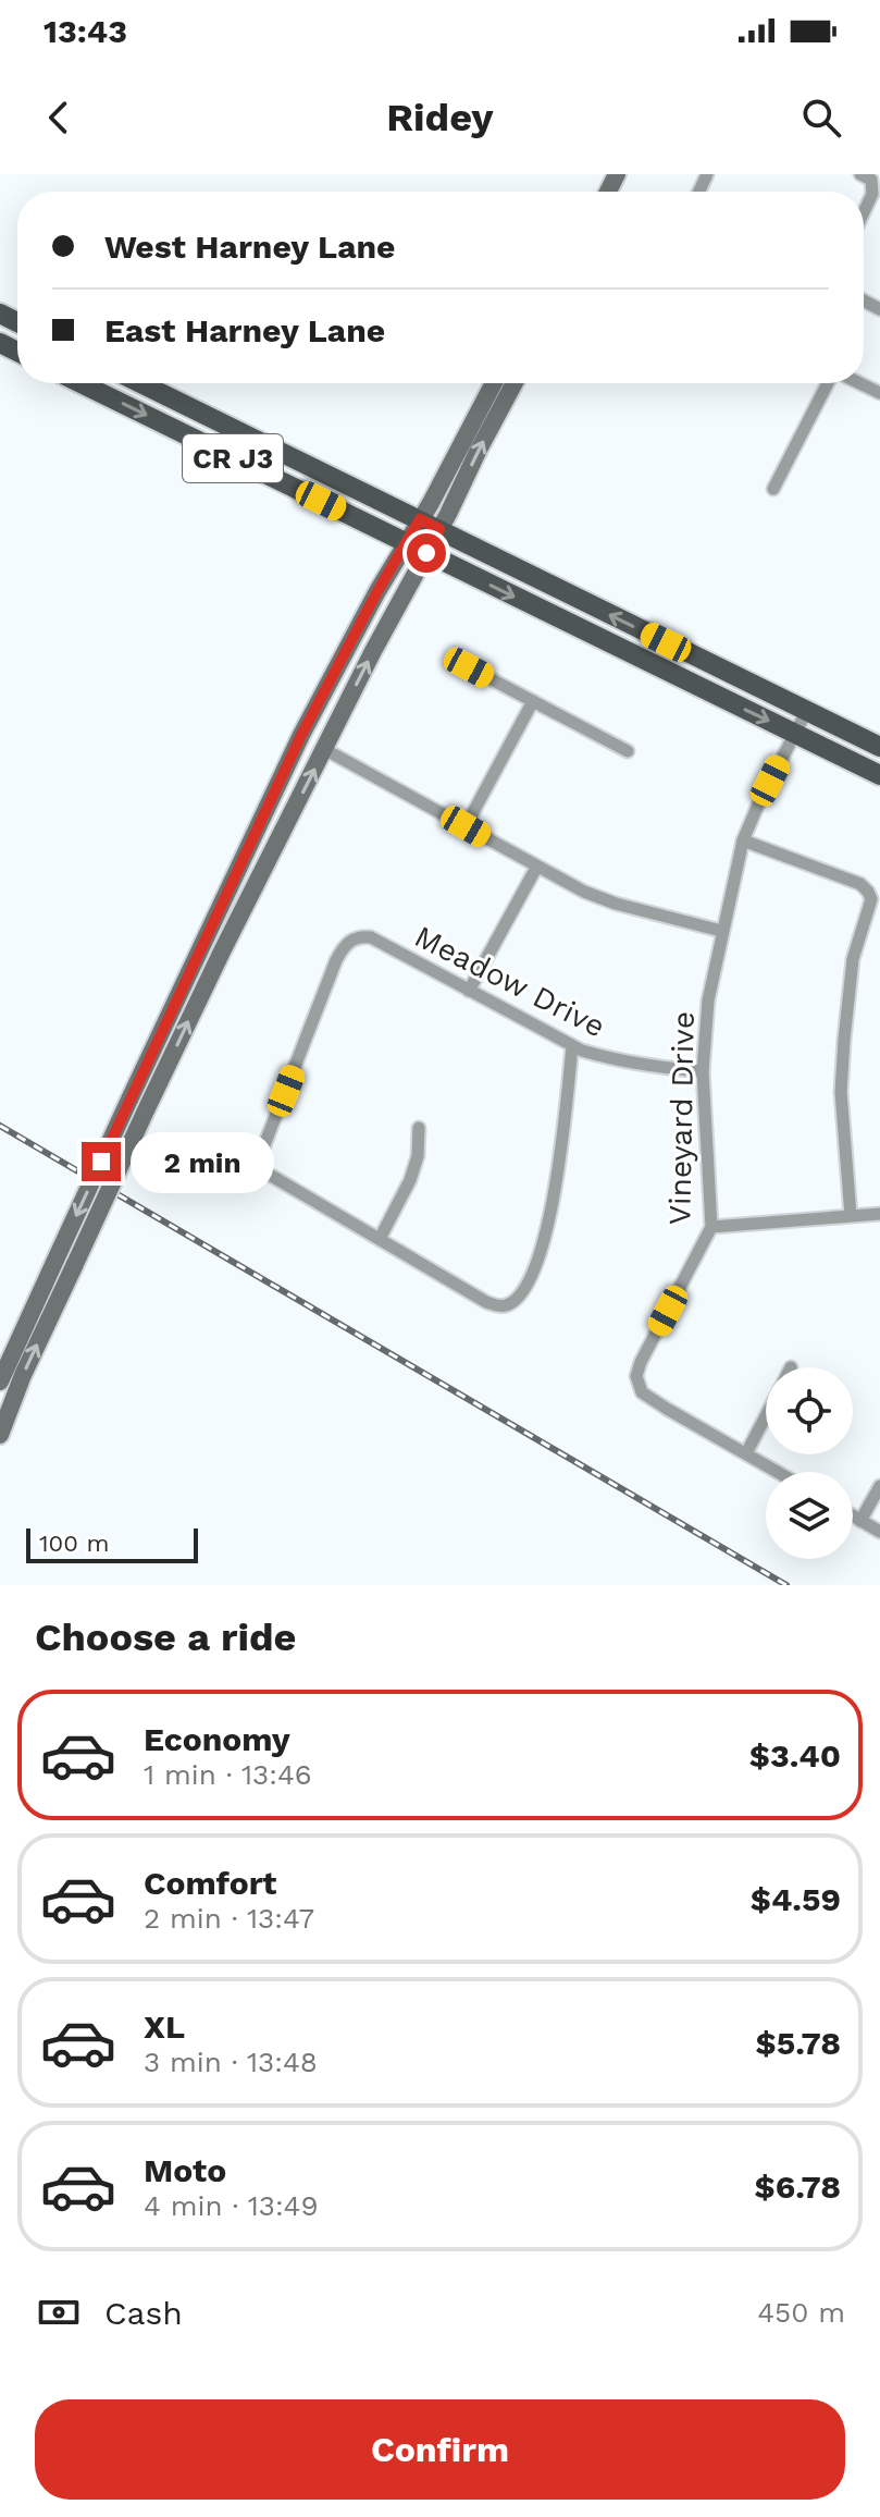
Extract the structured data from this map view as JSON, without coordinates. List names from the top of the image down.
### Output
{
  "streets": {
    "main road": ["CR J3"],
    "street": ["Meadow Drive", "Vineyard Drive"]
  },
  "crossings": [
    ["CR J3", "Vineyard Drive"],
    ["Meadow Drive", "Vineyard Drive"]
  ],
  "scale_bar": "100 m",
  "page": {
    "status": "13:43",
    "header": "Ridey",
    "banner": ["West Harney Lane", "East Harney Lane"],
    "bubble": "2 min",
    "scale": "100 m",
    "heading": "Choose a ride",
    "list": [
      {
        "name": "Economy",
        "note": "1 min · 13:46",
        "value": "$3.40"
      },
      {
        "name": "Comfort",
        "note": "2 min · 13:47",
        "value": "$4.59"
      },
      {
        "name": "XL",
        "note": "3 min · 13:48",
        "value": "$5.78"
      },
      {
        "name": "Moto",
        "note": "4 min · 13:49",
        "value": "$6.78"
      }
    ],
    "pay": ["Cash", "450 m"],
    "buttons": "Confirm"
  }
}
